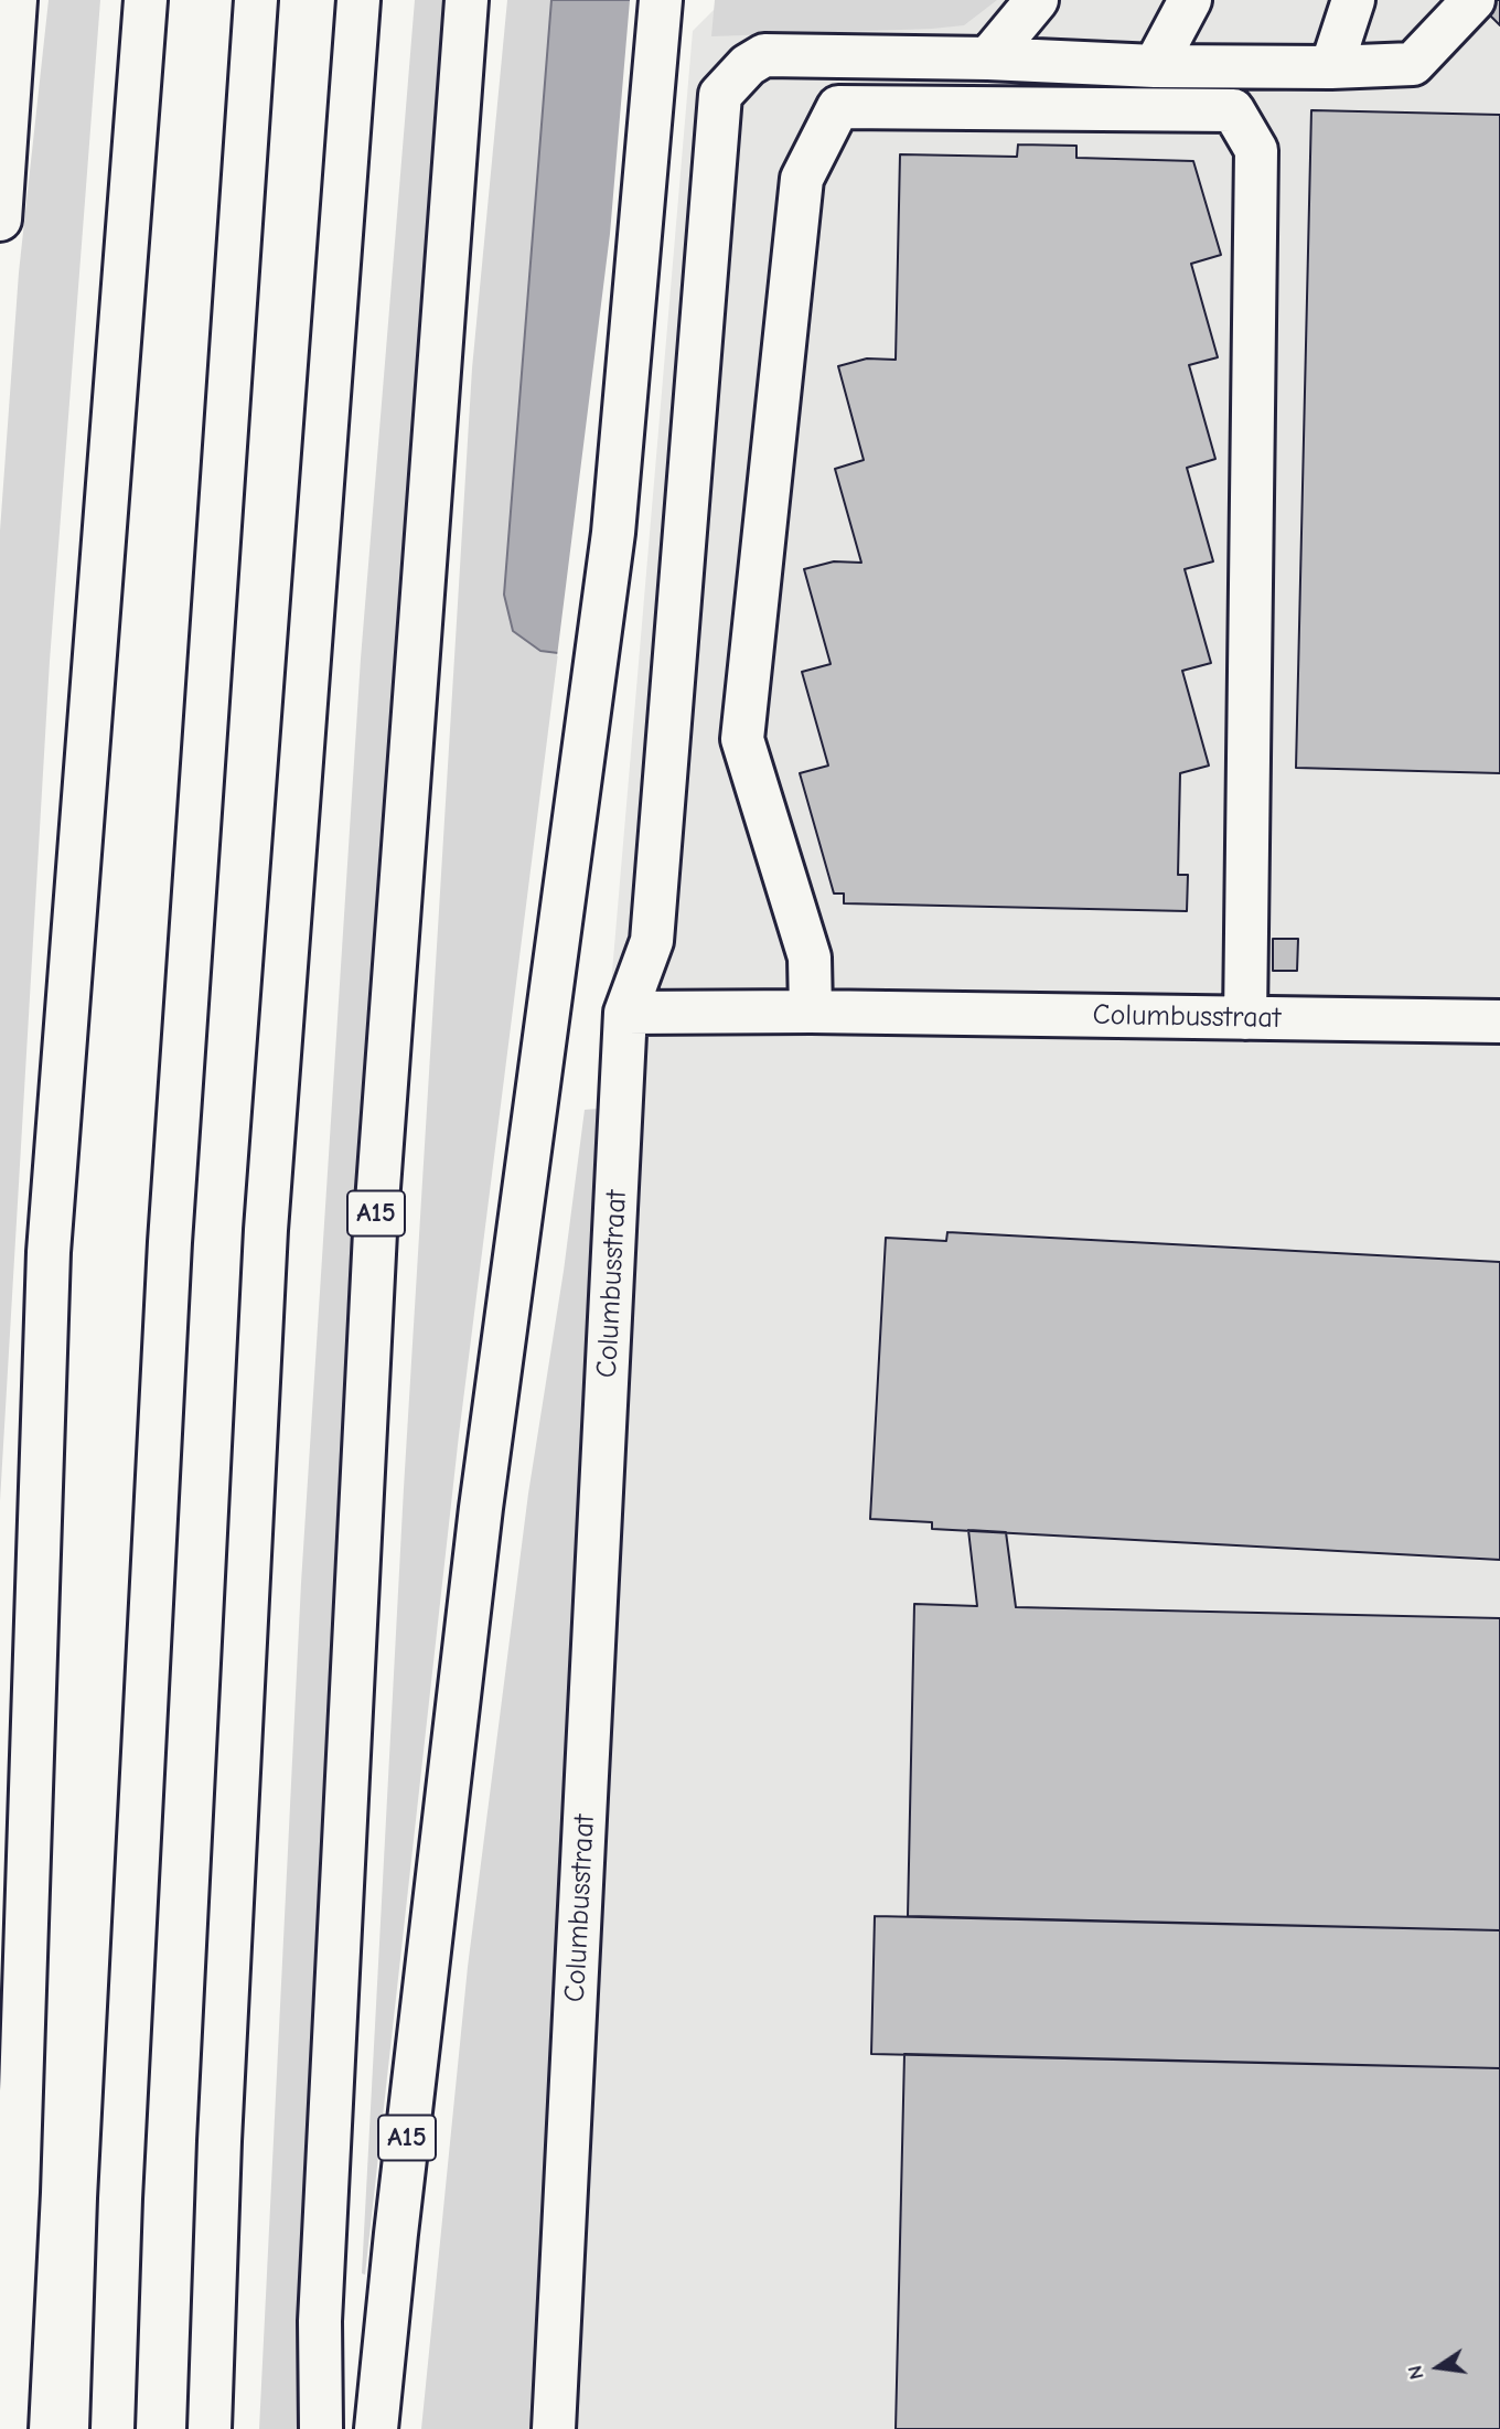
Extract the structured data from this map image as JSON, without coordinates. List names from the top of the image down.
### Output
{
  "streets": {
    "main road": ["Columbusstraat", "A15"]
  },
  "north": "left"
}
